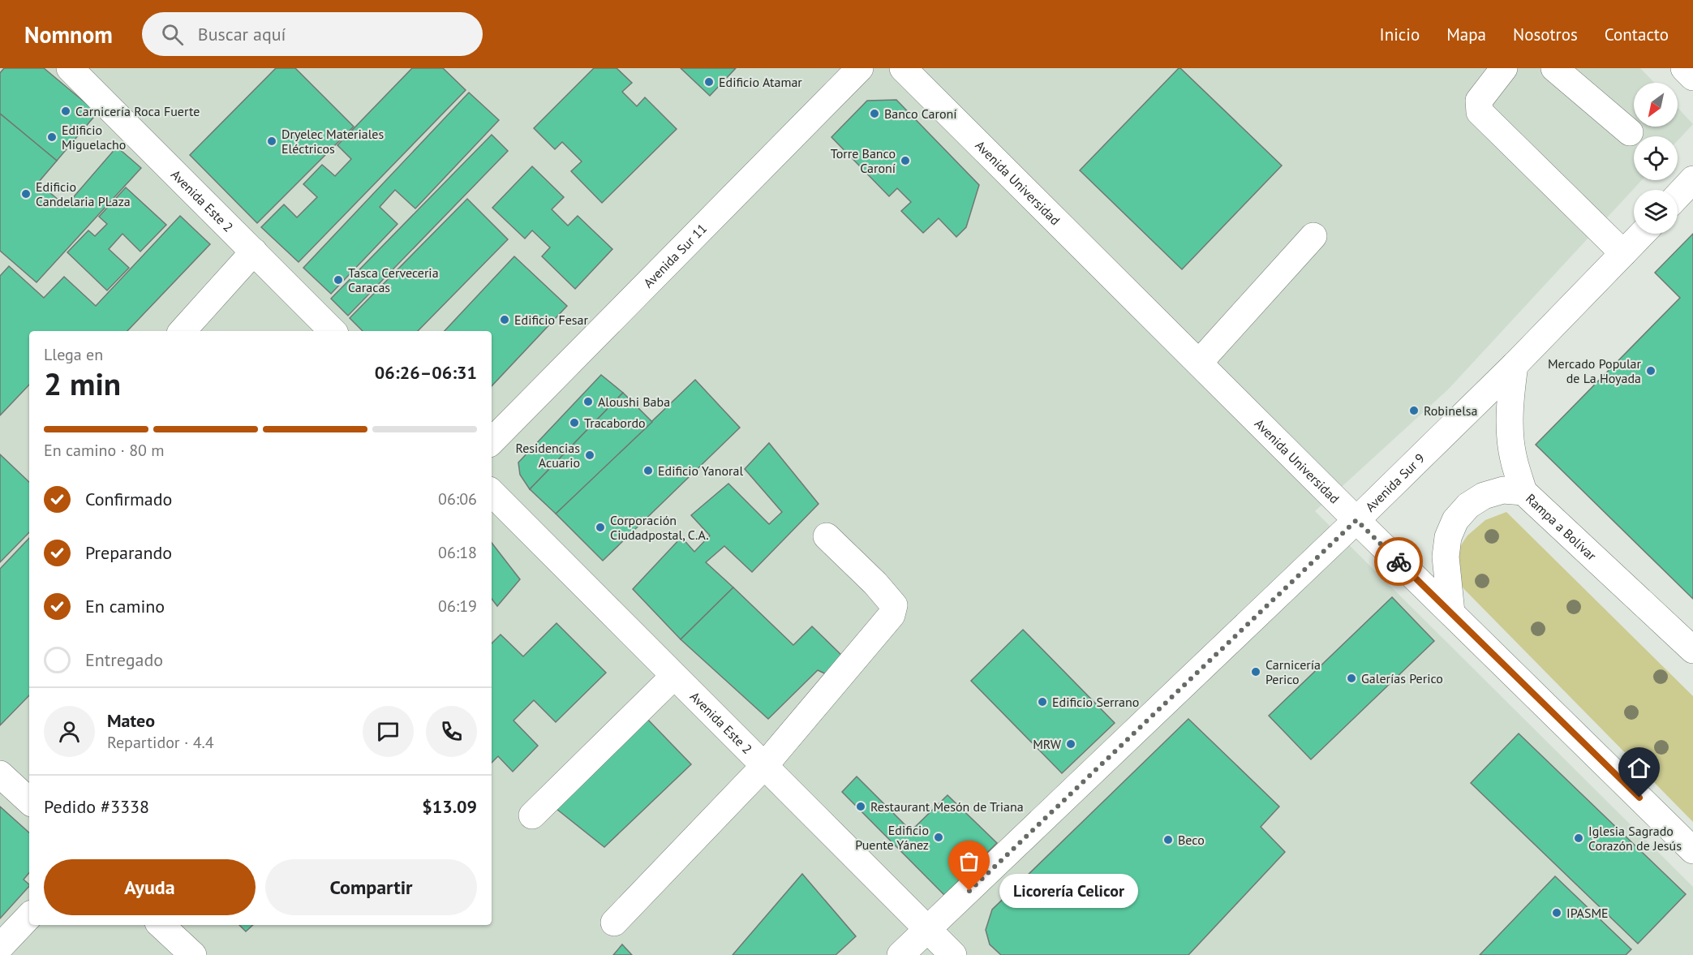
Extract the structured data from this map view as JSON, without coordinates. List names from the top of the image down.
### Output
{
  "streets": {
    "street": [
      "Avenida Universidad",
      "Avenida Este 2",
      "Avenida Sur 11",
      "Avenida Sur 9",
      "Rampa a Bolívar"
    ]
  },
  "crossings": [
    ["Avenida Universidad", "Avenida Sur 9"],
    ["Avenida Este 2", "Avenida Sur 9"],
    ["Avenida Sur 9", "Rampa a Bolívar"]
  ],
  "places": [
    "Edificio Atamar",
    "Carnicería Roca Fuerte",
    "Banco Caroní",
    "Edificio Miguelacho",
    "Dryelec Materiales Eléctricos",
    "Torre Banco Caroní",
    "Edificio Candelaria PLaza",
    "Tasca Cerveceria Caracas",
    "Edificio Fesar",
    "Mercado Popular de La Hoyada",
    "Aloushi Baba",
    "Robinelsa",
    "Tracabordo",
    "Residencias Acuario",
    "Edificio Yanoral",
    "Corporación Ciudadpostal, C.A.",
    "Carnicería Perico",
    "Galerías Perico",
    "Edificio Serrano",
    "MRW",
    "Restaurant Mesón de Triana",
    "Edificio Puente Yánez",
    "Iglesia Sagrado Corazón de Jesús",
    "Beco",
    "Licorería Celicor",
    "IPASME"
  ],
  "north": "bottom left",
  "page": {
    "header": "Nomnom",
    "search": "Buscar aquí",
    "nav": [
      "Inicio",
      "Mapa",
      "Nosotros",
      "Contacto"
    ],
    "heading": ["2 min", "Llega en", "06:26–06:31"],
    "panel": [
      "Mateo",
      "Repartidor · 4.4",
      "Pedido #3338",
      "$13.09"
    ],
    "bar": "En camino · 80 m",
    "list": [
      ["Confirmado", "06:06"],
      ["Preparando", "06:18"],
      ["En camino", "06:19"],
      "Entregado"
    ],
    "buttons": ["Ayuda", "Compartir"],
    "bubble": "Licorería Celicor"
  }
}
